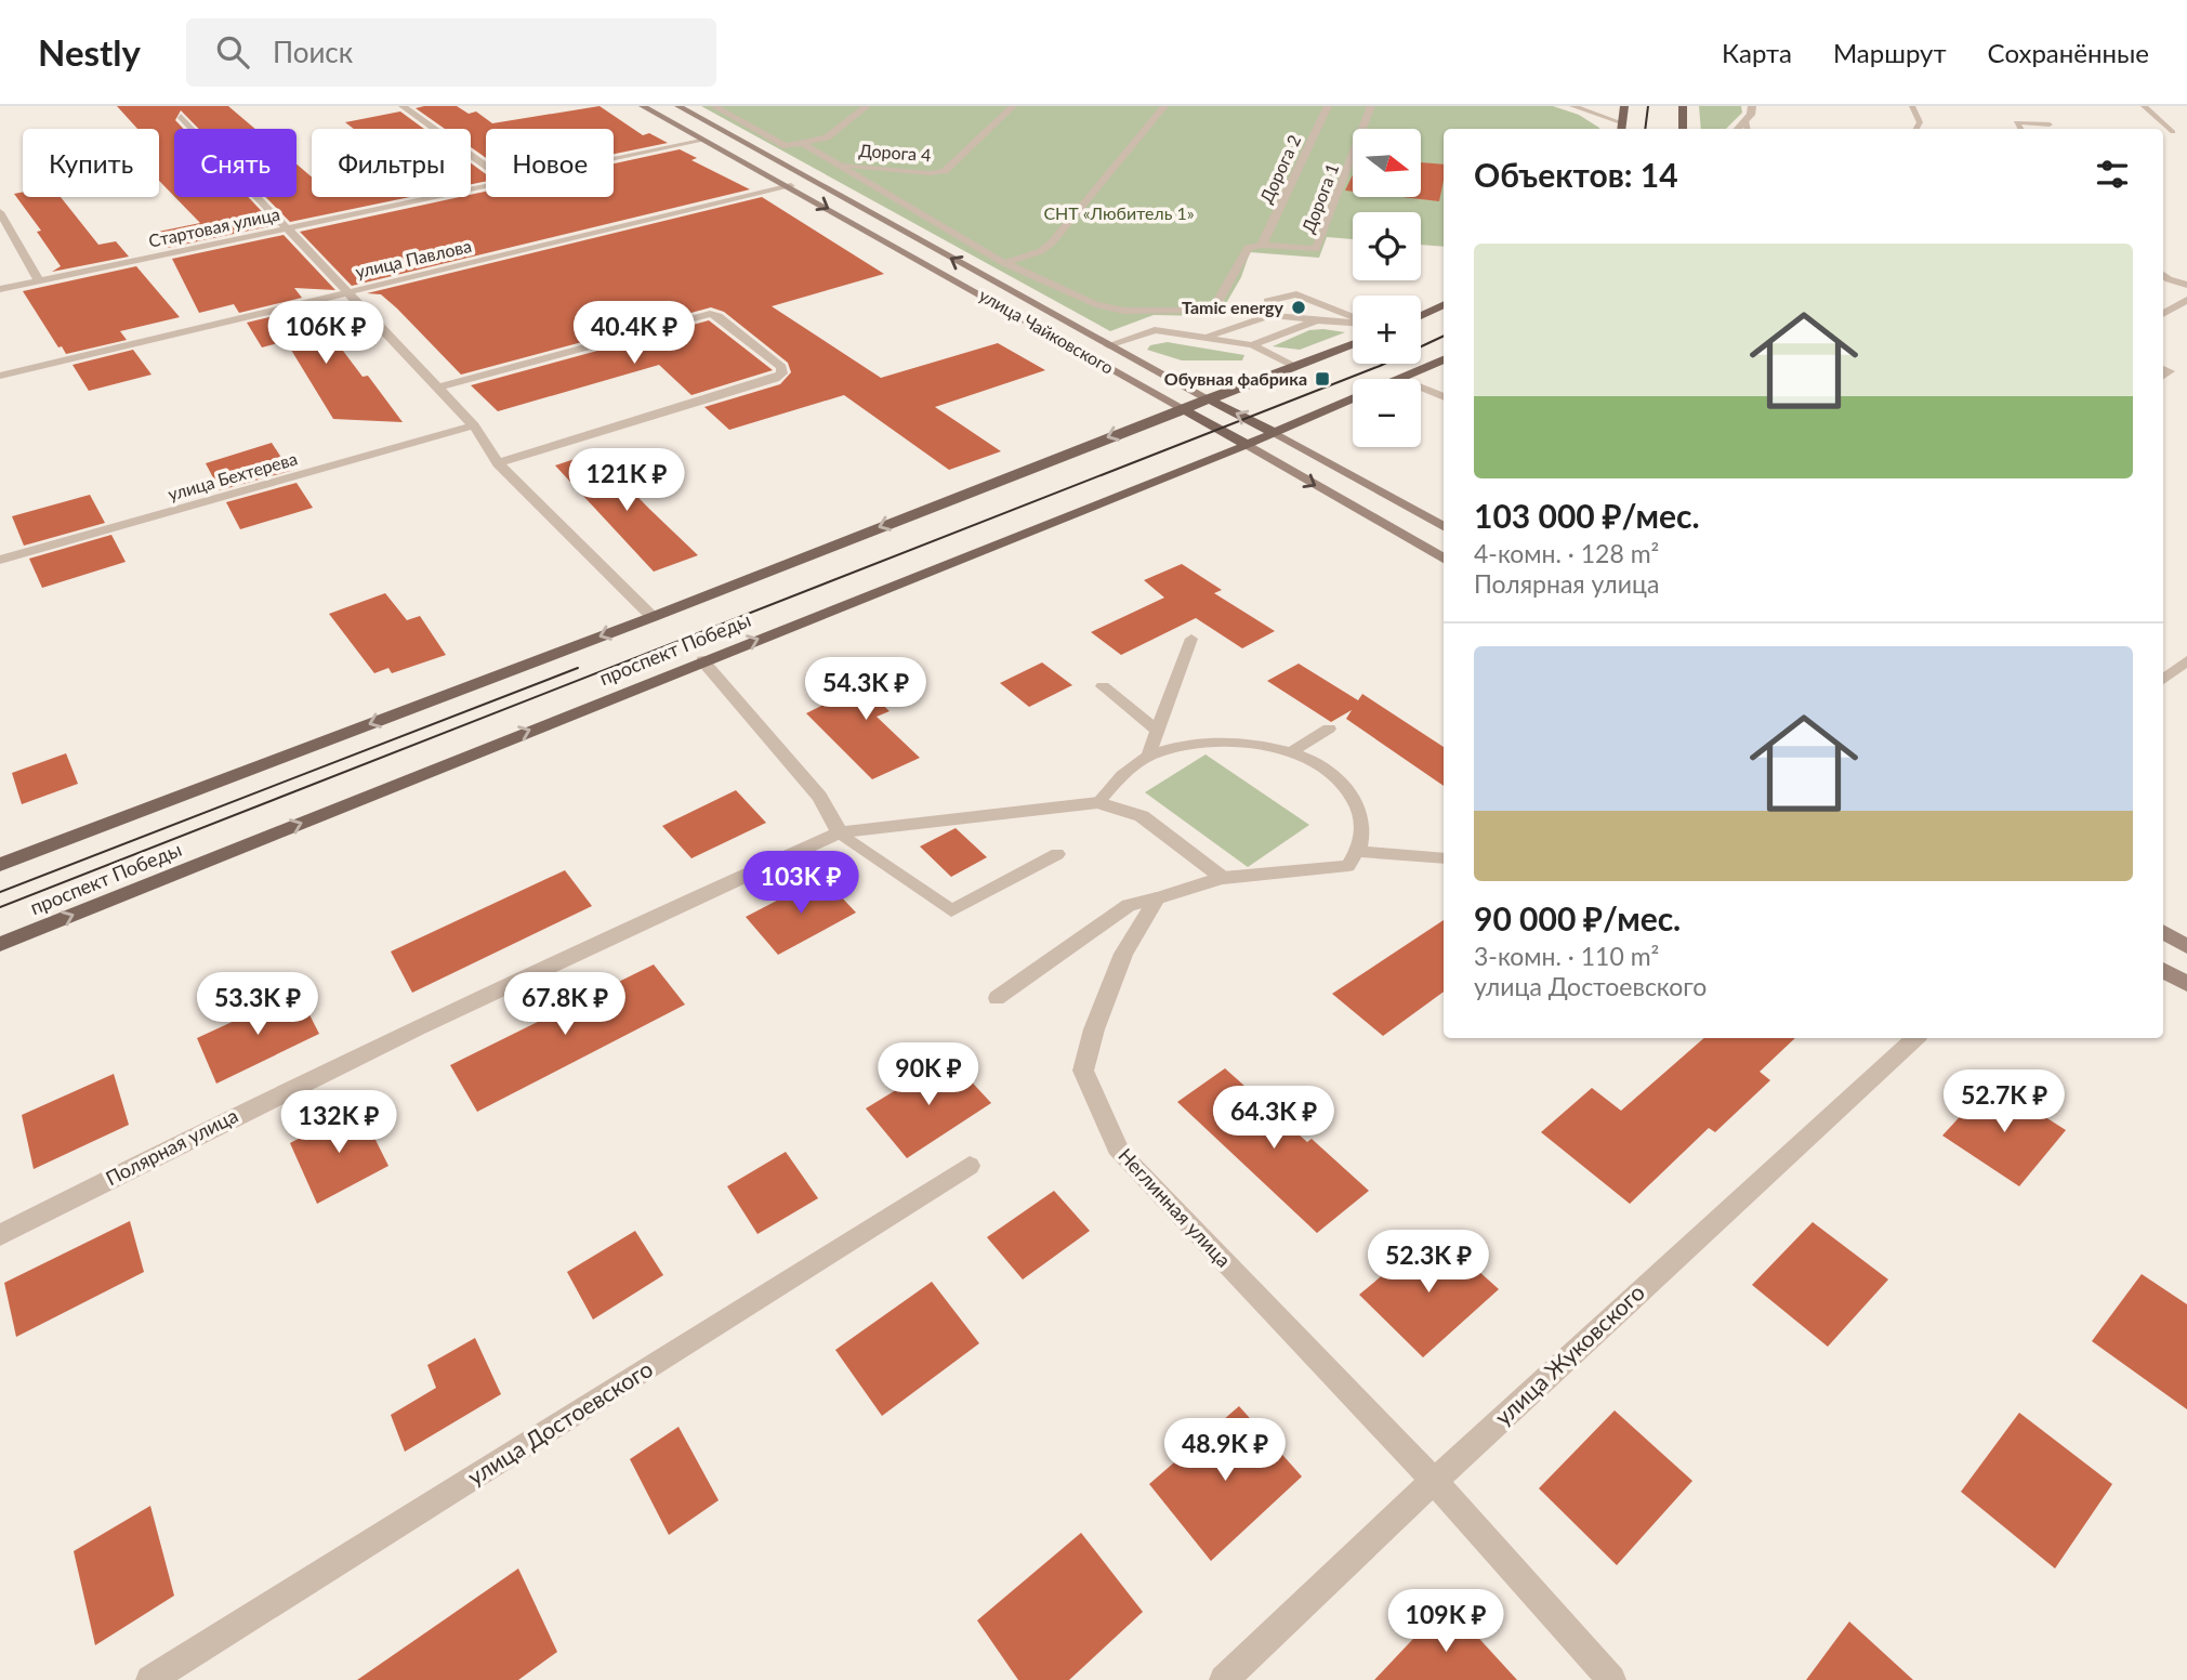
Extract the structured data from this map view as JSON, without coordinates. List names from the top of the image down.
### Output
{
  "streets": {
    "main road": ["улица Чайковского", "проспект Победы"],
    "street": [
      "Дорога 4",
      "Дорога 2",
      "Дорога 1",
      "Стартовая улица",
      "улица Павлова",
      "улица Бехтерева",
      "Полярная улица",
      "Неглинная улица",
      "улица Жуковского",
      "улица Достоевского"
    ]
  },
  "crossings": [
    ["Дорога 2", "Дорога 1"],
    ["Стартовая улица", "улица Чайковского"],
    ["улица Павлова", "улица Чайковского"],
    ["улица Чайковского", "проспект Победы"],
    ["Неглинная улица", "улица Жуковского"]
  ],
  "parks": ["СНТ «Любитель 1»"],
  "places": {
    "other": ["Tamic energy"],
    "transit": ["Обувная фабрика"]
  },
  "north": "right",
  "page": {
    "header": "Nestly",
    "search": "Поиск",
    "nav": ["Карта", "Маршрут", "Сохранённые"],
    "map_buttons": ["+", "−"],
    "chip": [
      "Купить",
      "Снять",
      "Фильтры",
      "Новое"
    ],
    "heading": "Объектов: 14",
    "list": [
      {
        "name": "103 000 ₽/мес.",
        "note": "4-комн. · 128 m² · Полярная улица"
      },
      {
        "name": "90 000 ₽/мес.",
        "note": "3-комн. · 110 m² · улица Достоевского"
      }
    ],
    "price": [
      "106K ₽",
      "40.4K ₽",
      "121K ₽",
      "54.3K ₽",
      "103K ₽",
      "53.3K ₽",
      "67.8K ₽",
      "90K ₽",
      "52.7K ₽",
      "64.3K ₽",
      "132K ₽",
      "52.3K ₽",
      "48.9K ₽",
      "109K ₽"
    ]
  }
}
